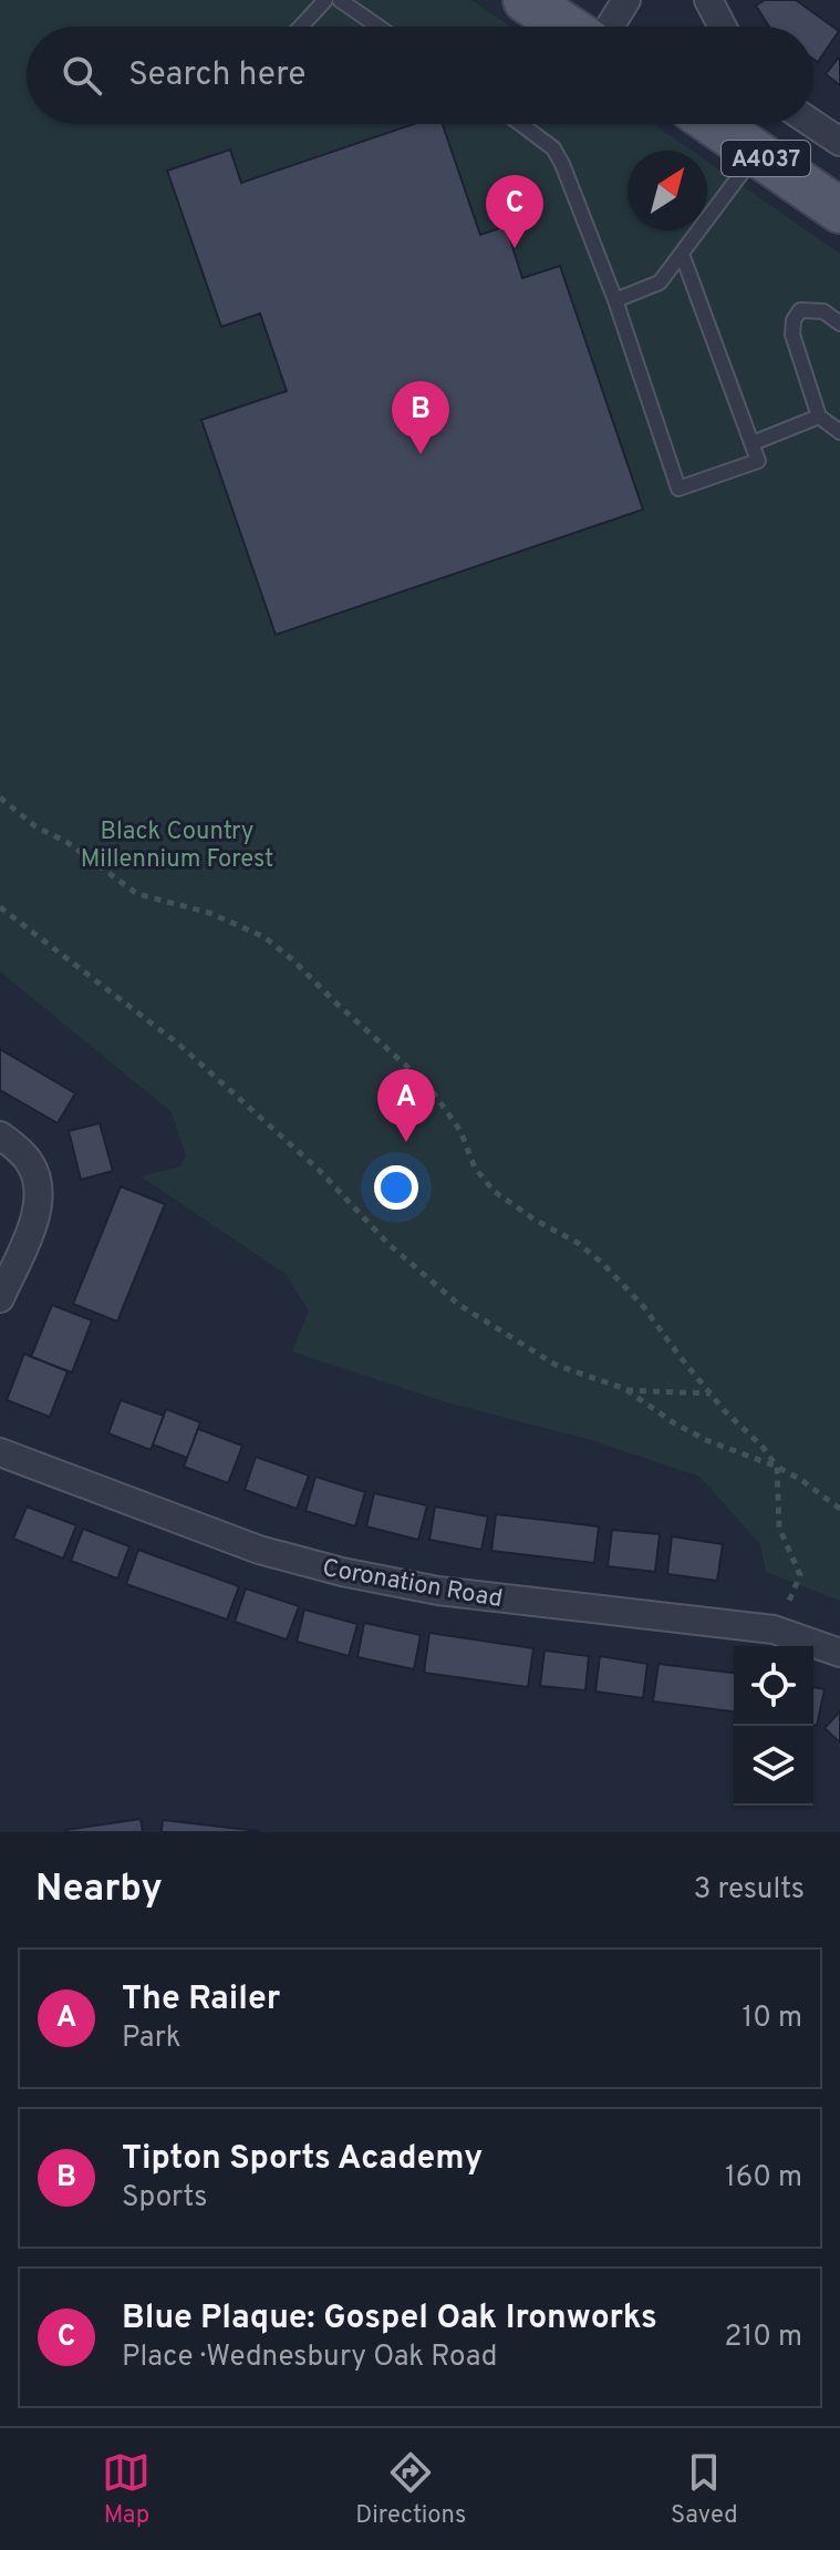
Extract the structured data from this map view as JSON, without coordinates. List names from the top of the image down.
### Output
{
  "streets": {
    "main road": ["A4037"],
    "street": ["Coronation Road"]
  },
  "parks": ["Black Country Millennium Forest"],
  "north": "top right",
  "page": {
    "search": "Search here",
    "pins": ["C", "B", "A"],
    "heading": ["Nearby", "3 results"],
    "list": [
      {
        "mark": "A",
        "name": "The Railer",
        "note": "Park",
        "value": "10 m"
      },
      {
        "mark": "B",
        "name": "Tipton Sports Academy",
        "note": "Sports",
        "value": "160 m"
      },
      {
        "mark": "C",
        "name": "Blue Plaque: Gospel Oak Ironworks",
        "note": "Place · Wednesbury Oak Road",
        "value": "210 m"
      }
    ],
    "nav": ["Map", "Directions", "Saved"]
  }
}
